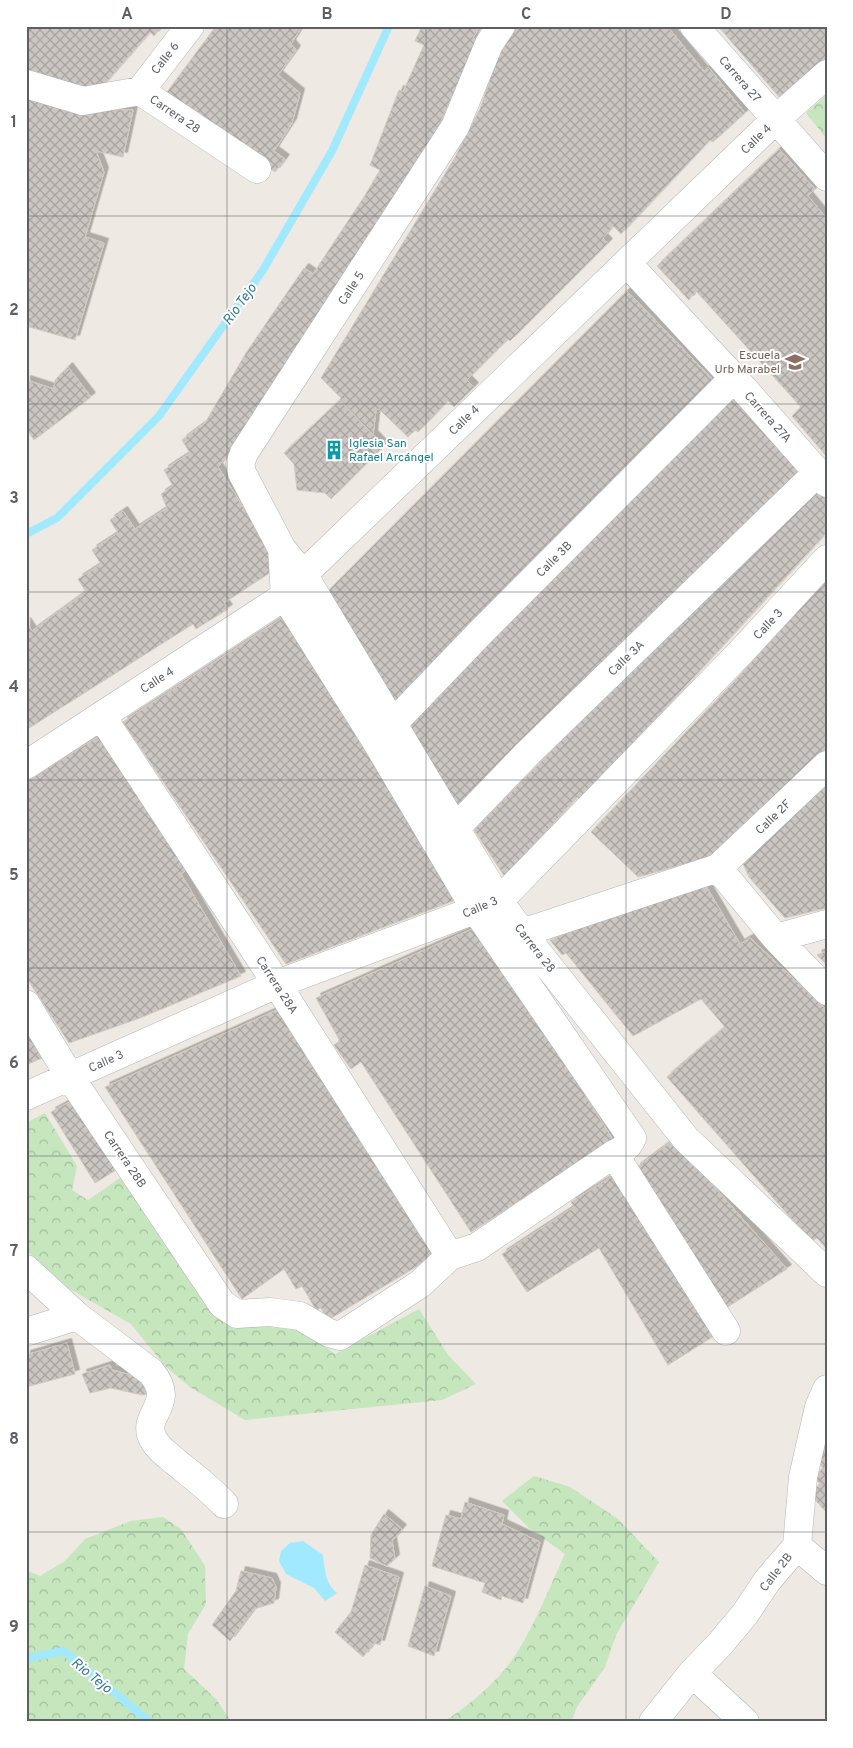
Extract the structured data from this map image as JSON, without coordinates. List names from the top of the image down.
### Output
{
  "streets": {
    "street": [
      "Calle 6",
      "Carrera 27",
      "Carrera 28",
      "Calle 4",
      "Calle 5",
      "Carrera 27A",
      "Calle 3B",
      "Calle 3",
      "Calle 3A",
      "Calle 2F",
      "Carrera 28A",
      "Carrera 28B",
      "Calle 2B"
    ]
  },
  "crossings": [
    ["Calle 6", "Carrera 28"],
    ["Carrera 27", "Calle 4"],
    ["Carrera 28", "Calle 4"],
    ["Carrera 28", "Calle 5"],
    ["Carrera 28", "Calle 3B"],
    ["Carrera 28", "Calle 3"],
    ["Carrera 28", "Calle 3A"],
    ["Calle 4", "Calle 5"],
    ["Calle 4", "Carrera 27A"],
    ["Calle 4", "Carrera 28A"],
    ["Carrera 27A", "Calle 3B"],
    ["Carrera 27A", "Calle 3A"],
    ["Calle 3", "Carrera 28A"],
    ["Calle 3", "Carrera 28B"],
    ["Carrera 28A", "Carrera 28B"]
  ],
  "water": ["Rio Tejo"],
  "places": {
    "school or university": ["Escuela Urb Marabel"],
    "building": ["Iglesia San Rafael Arcángel"]
  },
  "grid": {
    "columns": [
      "A",
      "B",
      "C",
      "D"
    ],
    "rows": [
      "1",
      "2",
      "3",
      "4",
      "5",
      "6",
      "7",
      "8",
      "9"
    ]
  }
}
